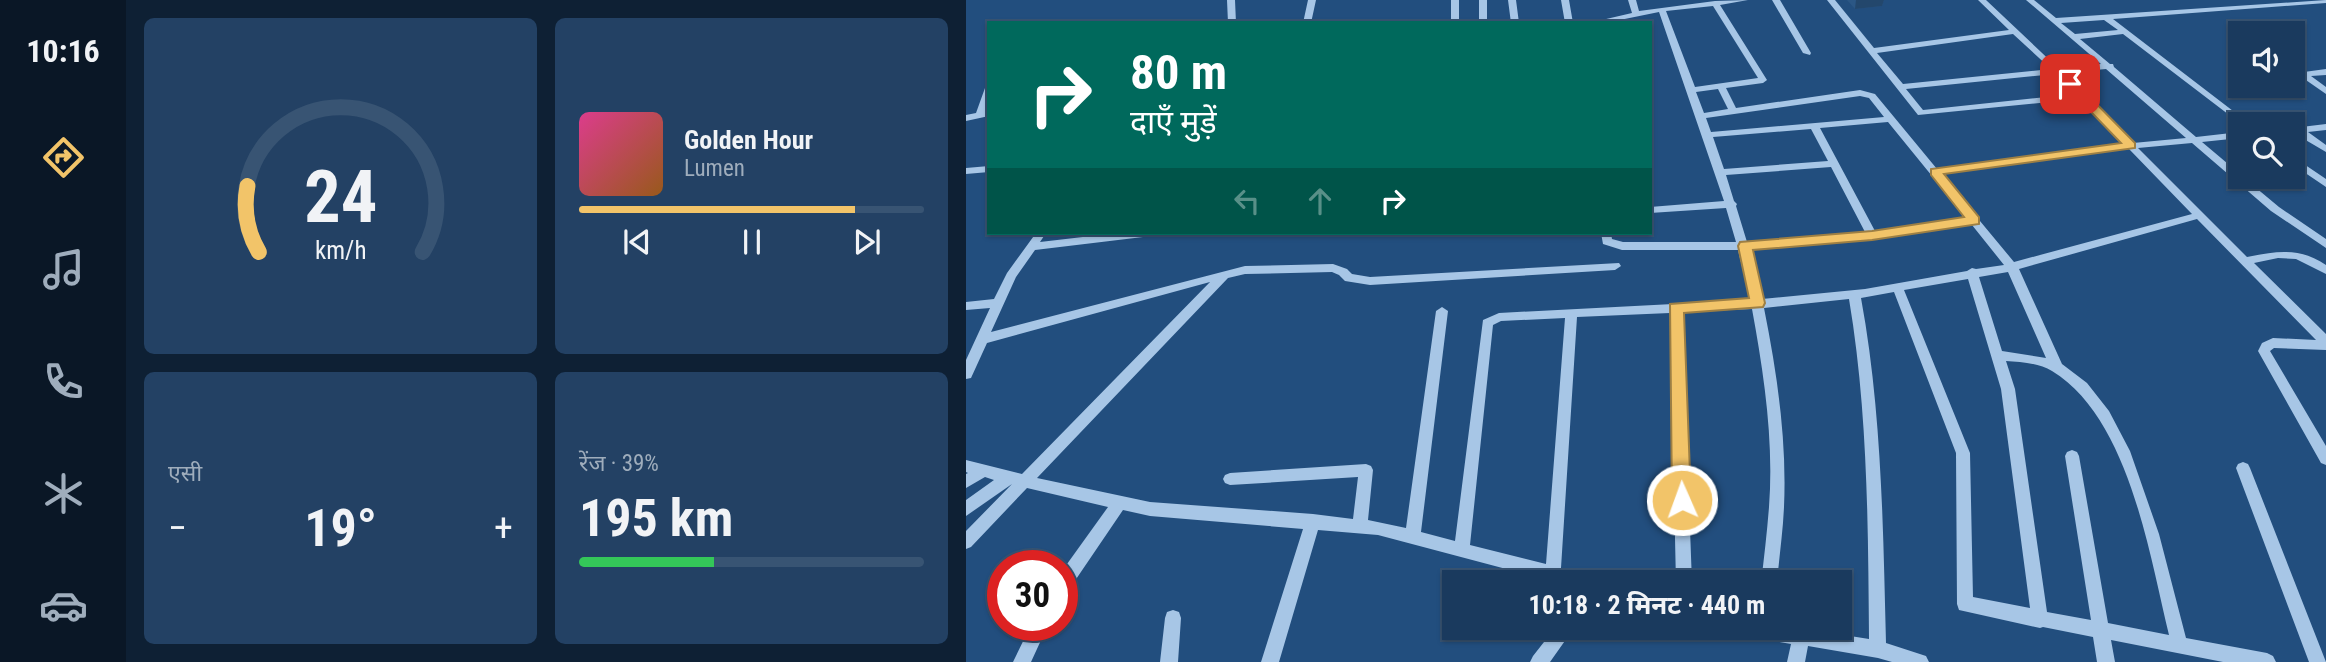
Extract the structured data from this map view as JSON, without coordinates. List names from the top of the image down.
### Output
{
  "page": {
    "tabs": "10:16",
    "turn": ["80 m", "दाएँ मुड़ें"],
    "song": ["Golden Hour", "Lumen"],
    "tile": [
      "एसी",
      ["रेंज · 39%", "195 km"]
    ],
    "heat": ["−", "19°", "+"],
    "limit": "30",
    "trip": "10:18 · 2 मिनट · 440 m",
    "gauge": ["24", "km/h"]
  }
}
